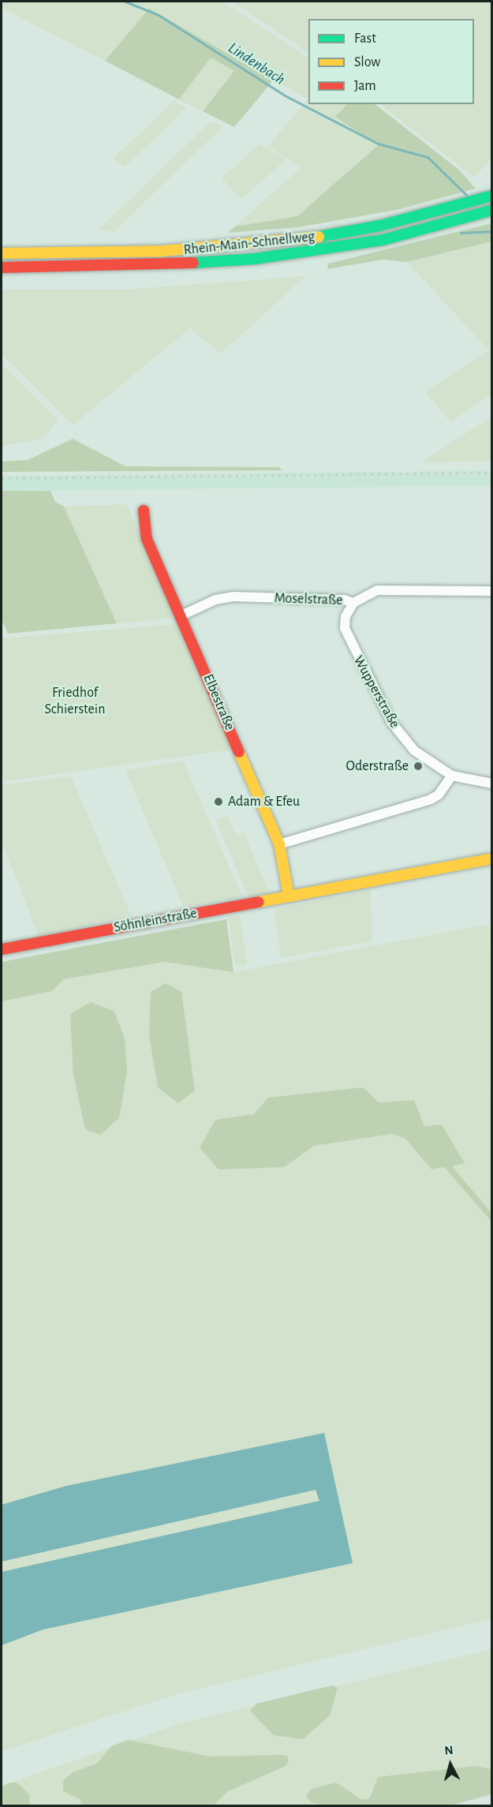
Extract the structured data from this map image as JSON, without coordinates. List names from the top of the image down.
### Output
{
  "streets": {
    "main road": ["Rhein-Main-Schnellweg", "Elbestraße", "Söhnleinstraße"],
    "street": ["Moselstraße", "Wupperstraße"]
  },
  "crossings": [
    ["Moselstraße", "Wupperstraße"],
    ["Moselstraße", "Elbestraße"],
    ["Elbestraße", "Söhnleinstraße"]
  ],
  "water": ["Lindenbach"],
  "parks": ["Friedhof Schierstein"],
  "places": ["Oderstraße", "Adam & Efeu"],
  "legend": ["Fast", "Slow", "Jam"],
  "north": "top"
}
